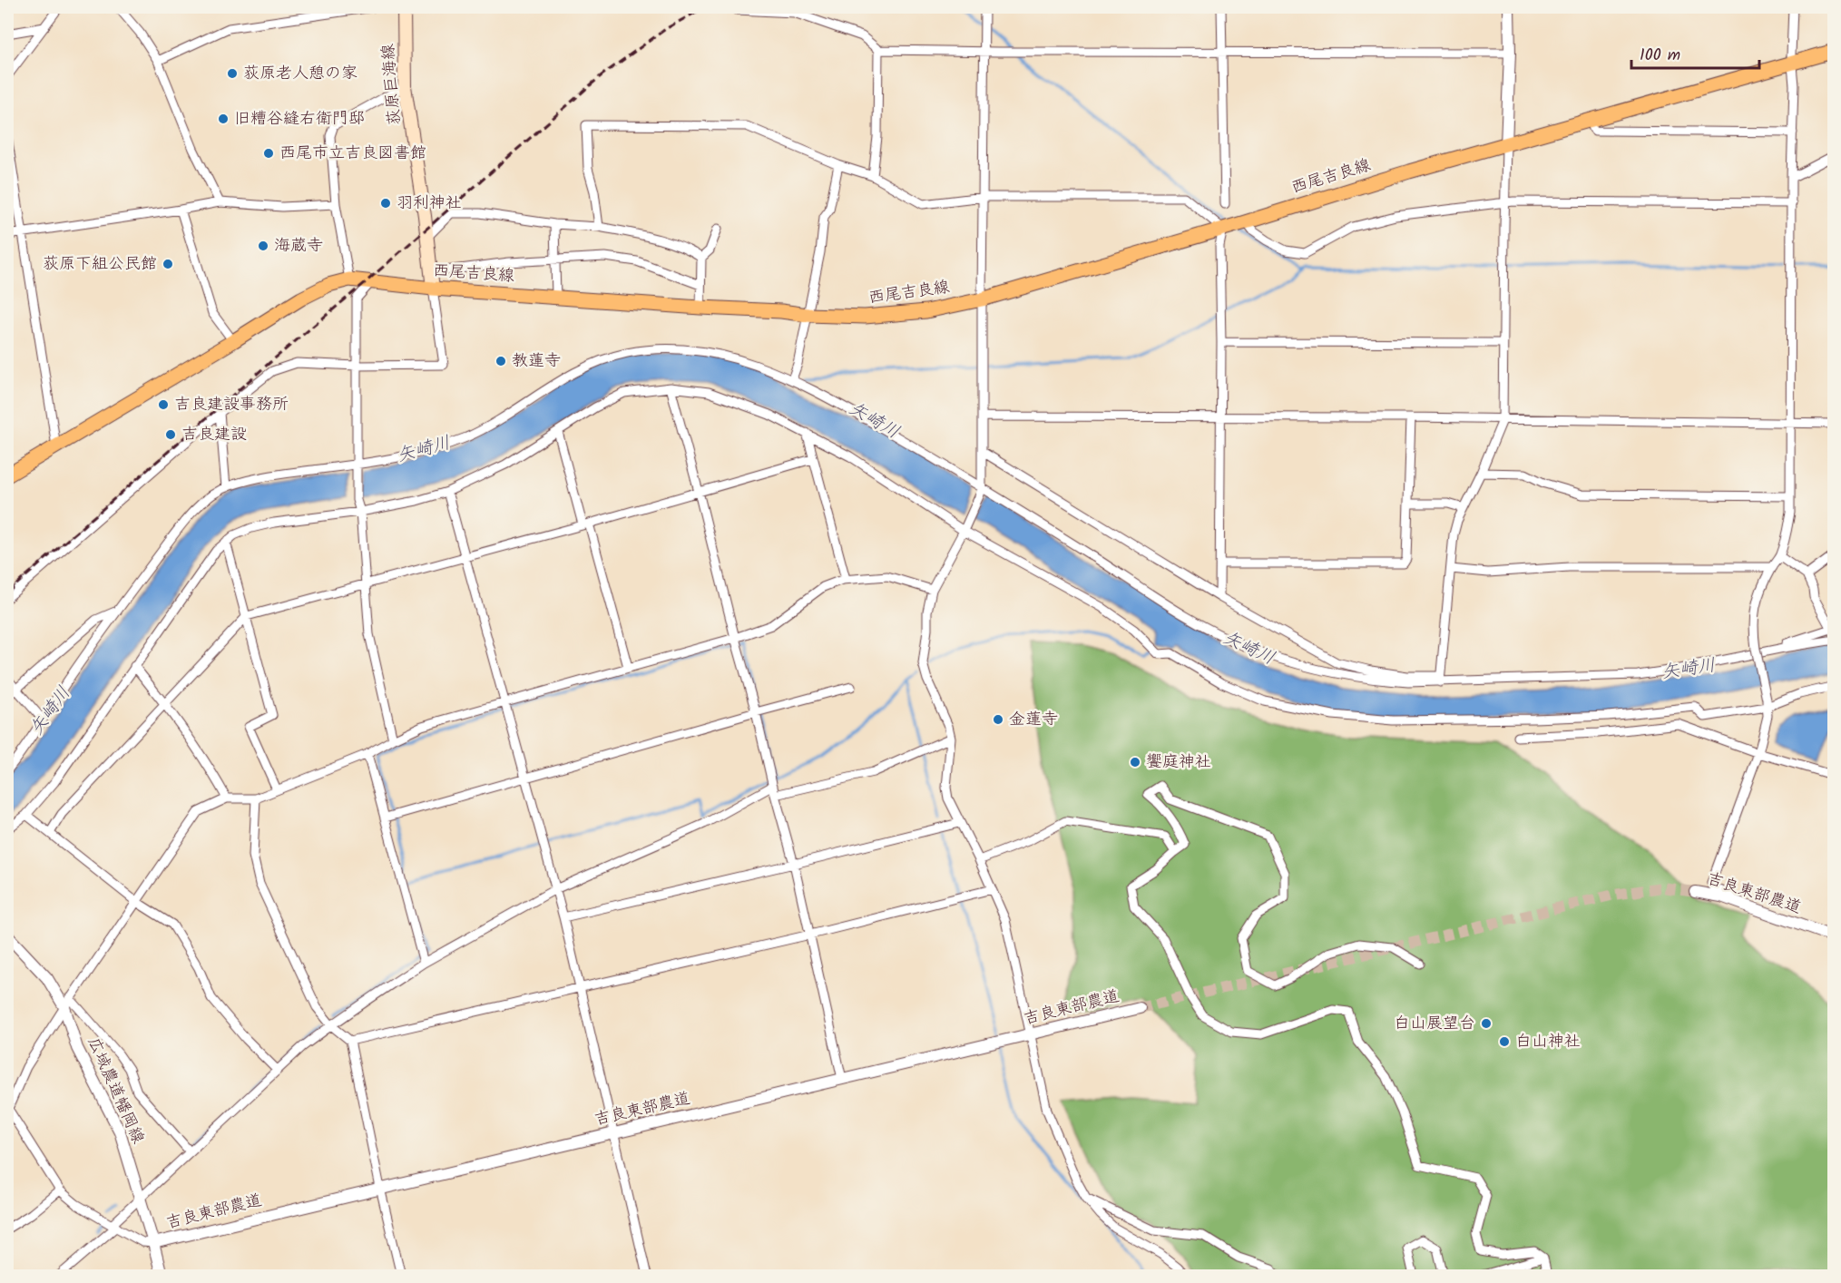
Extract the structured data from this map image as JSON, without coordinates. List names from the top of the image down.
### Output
{
  "streets": {
    "main road": ["荻原巨海線", "西尾吉良線"],
    "street": ["吉良東部農道", "広域農道幡岡線"]
  },
  "crossings": [
    ["荻原巨海線", "西尾吉良線"],
    ["吉良東部農道", "広域農道幡岡線"]
  ],
  "water": ["矢崎川"],
  "places": [
    "荻原老人憩の家",
    "旧糟谷縫右衛門邸",
    "西尾市立吉良図書館",
    "羽利神社",
    "海蔵寺",
    "荻原下組公民館",
    "教蓮寺",
    "吉良建設事務所",
    "吉良建設",
    "金蓮寺",
    "饗庭神社",
    "白山展望台",
    "白山神社"
  ],
  "scale_bar": "100 m"
}
